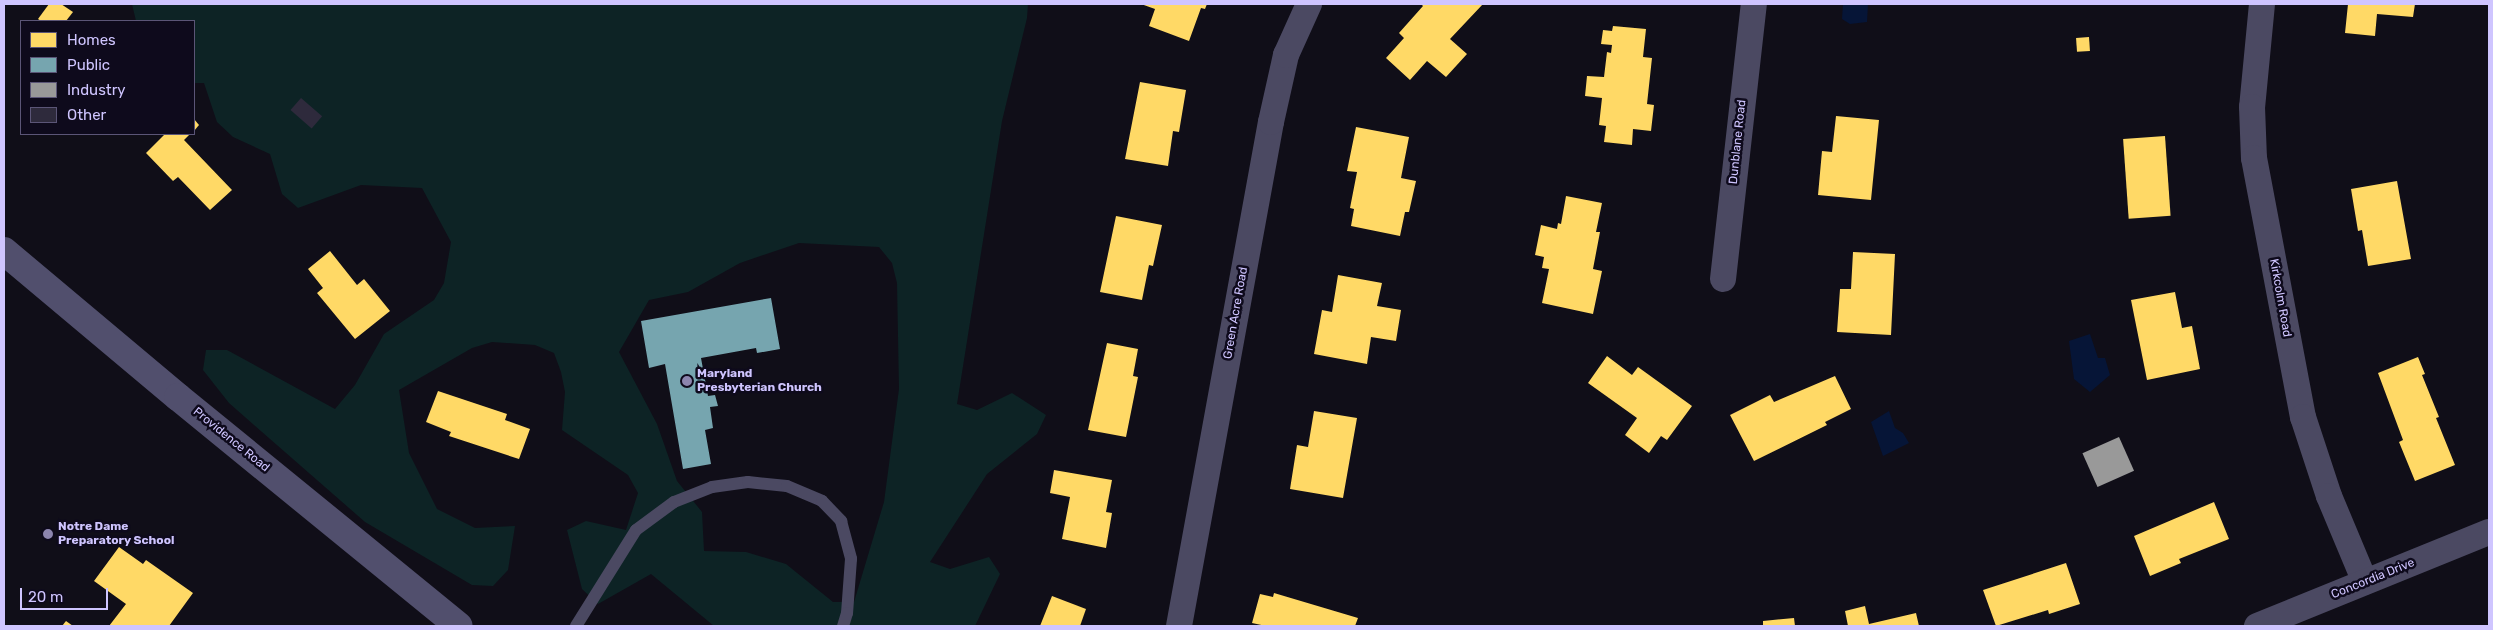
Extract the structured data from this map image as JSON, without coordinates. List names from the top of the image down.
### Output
{
  "streets": {
    "street": [
      "Dunblane Road",
      "Kirkcolm Road",
      "Green Acre Road",
      "Providence Road",
      "Concordia Drive"
    ]
  },
  "crossings": [
    ["Kirkcolm Road", "Concordia Drive"]
  ],
  "places": ["Maryland Presbyterian Church", "Notre Dame Preparatory School"],
  "legend": [
    "Homes",
    "Public",
    "Industry",
    "Other"
  ],
  "scale_bar": "20 m"
}
